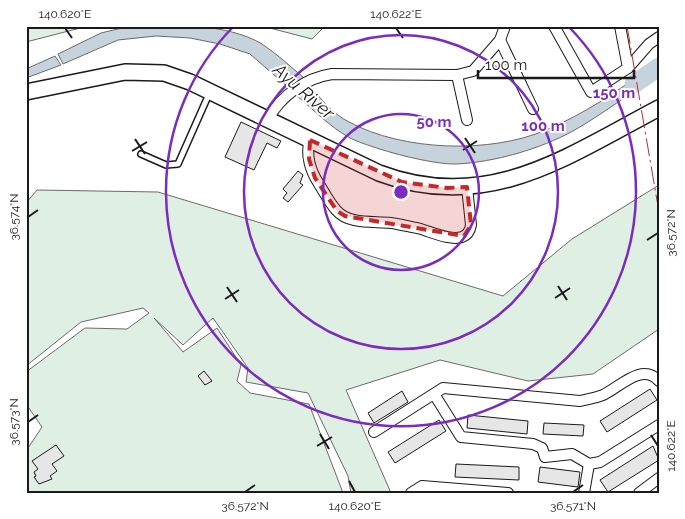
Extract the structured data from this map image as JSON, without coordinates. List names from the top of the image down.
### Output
{
  "water": ["Ayu River"],
  "scale_bar": "100 m",
  "coordinates": [
    "140.620°E",
    "140.622°E",
    "36.574°N",
    "36.572°N",
    "36.573°N",
    "36.571°N"
  ],
  "rings": ["150 m", "50 m", "100 m"]
}
